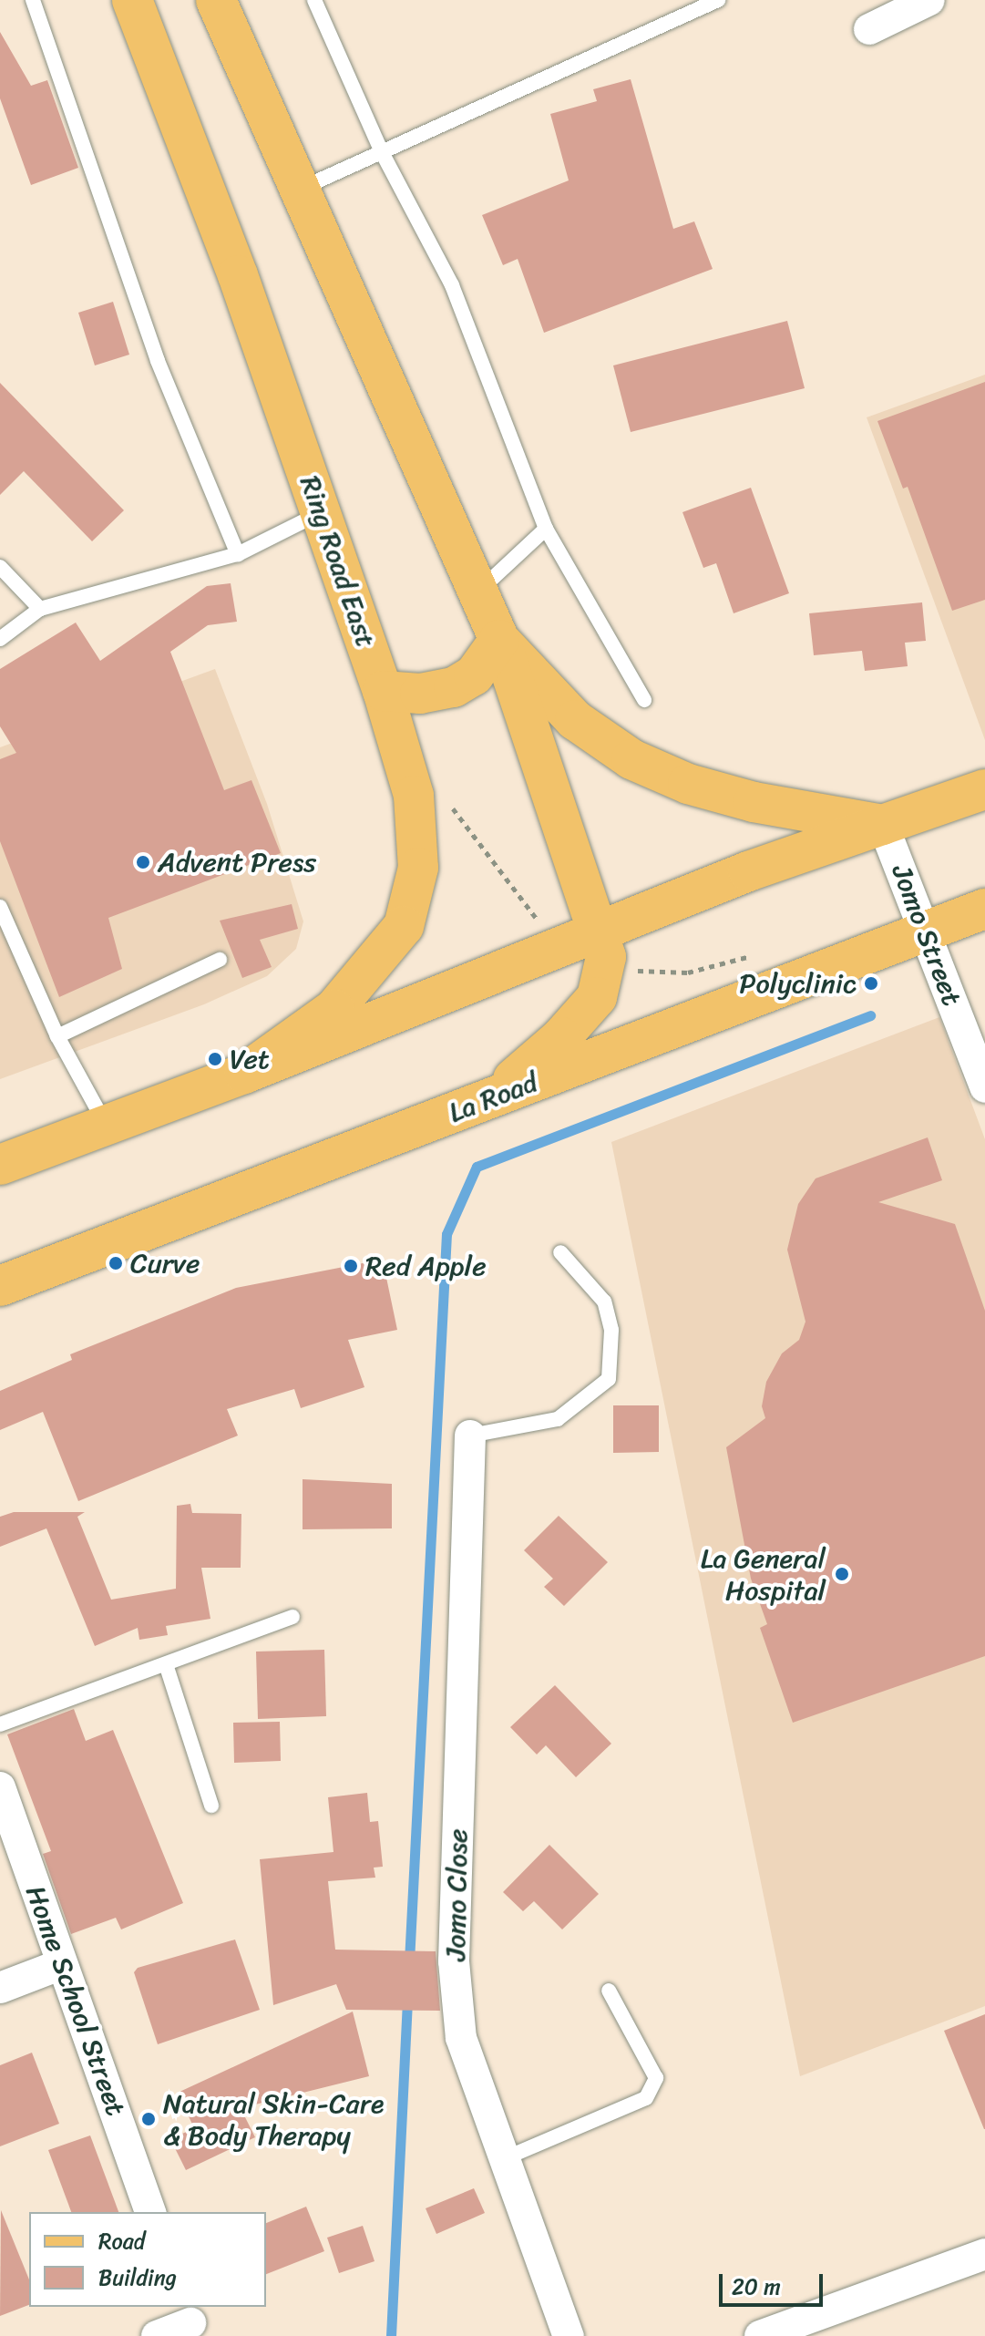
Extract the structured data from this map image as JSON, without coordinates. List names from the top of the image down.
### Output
{
  "streets": {
    "main road": ["Ring Road East", "La Road"],
    "street": ["Jomo Street", "Jomo Close", "Home School Street"]
  },
  "crossings": [
    ["Jomo Street", "La Road"]
  ],
  "places": [
    "Advent Press",
    "Polyclinic",
    "Vet",
    "Curve",
    "Red Apple",
    "La General Hospital",
    "Natural Skin-Care & Body Therapy"
  ],
  "legend": ["Road", "Building"],
  "scale_bar": "20 m"
}
